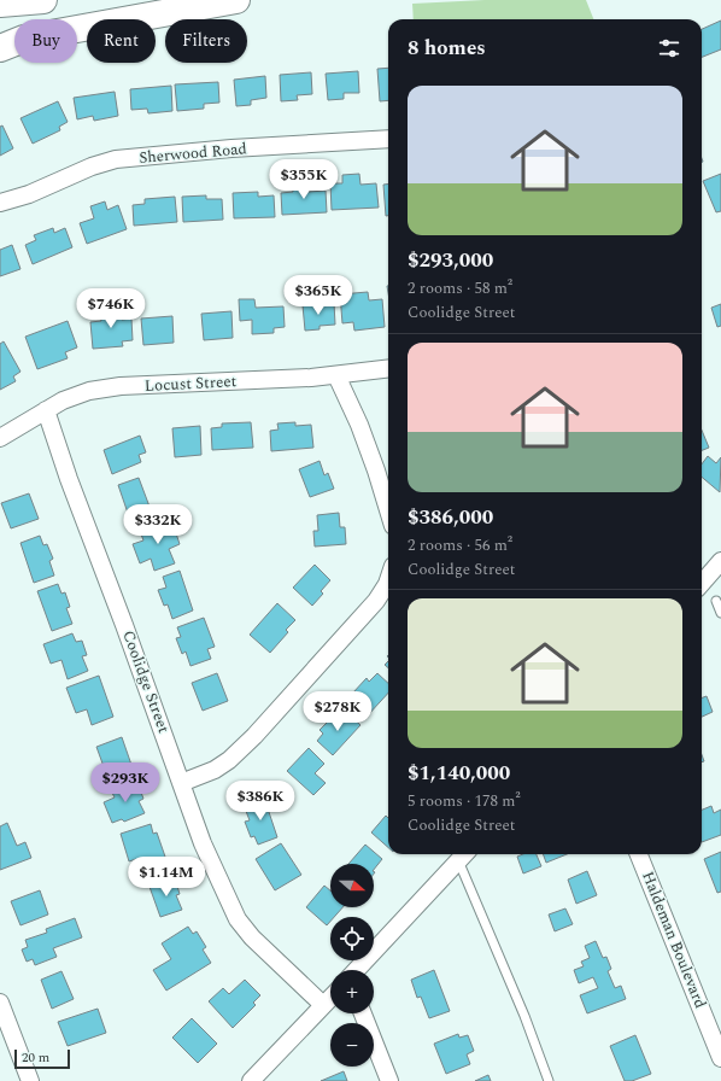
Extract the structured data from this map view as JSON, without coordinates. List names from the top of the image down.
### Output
{
  "streets": {
    "street": [
      "Sherwood Road",
      "Locust Street",
      "Coolidge Street",
      "Haldeman Boulevard"
    ]
  },
  "crossings": [
    ["Locust Street", "Coolidge Street"]
  ],
  "scale_bar": "20 m",
  "north": "right",
  "page": {
    "chip": ["Buy", "Rent", "Filters"],
    "heading": "8 homes",
    "list": [
      {
        "name": "$293,000",
        "note": "2 rooms · 58 m² · Coolidge Street"
      },
      {
        "name": "$386,000",
        "note": "2 rooms · 56 m² · Coolidge Street"
      },
      {
        "name": "$1,140,000",
        "note": "5 rooms · 178 m² · Coolidge Street"
      }
    ],
    "price": [
      "$355K",
      "$365K",
      "$746K",
      "$332K",
      "$278K",
      "$293K",
      "$386K",
      "$1.14M"
    ],
    "map_buttons": ["+", "−"],
    "scale": "20 m"
  }
}
